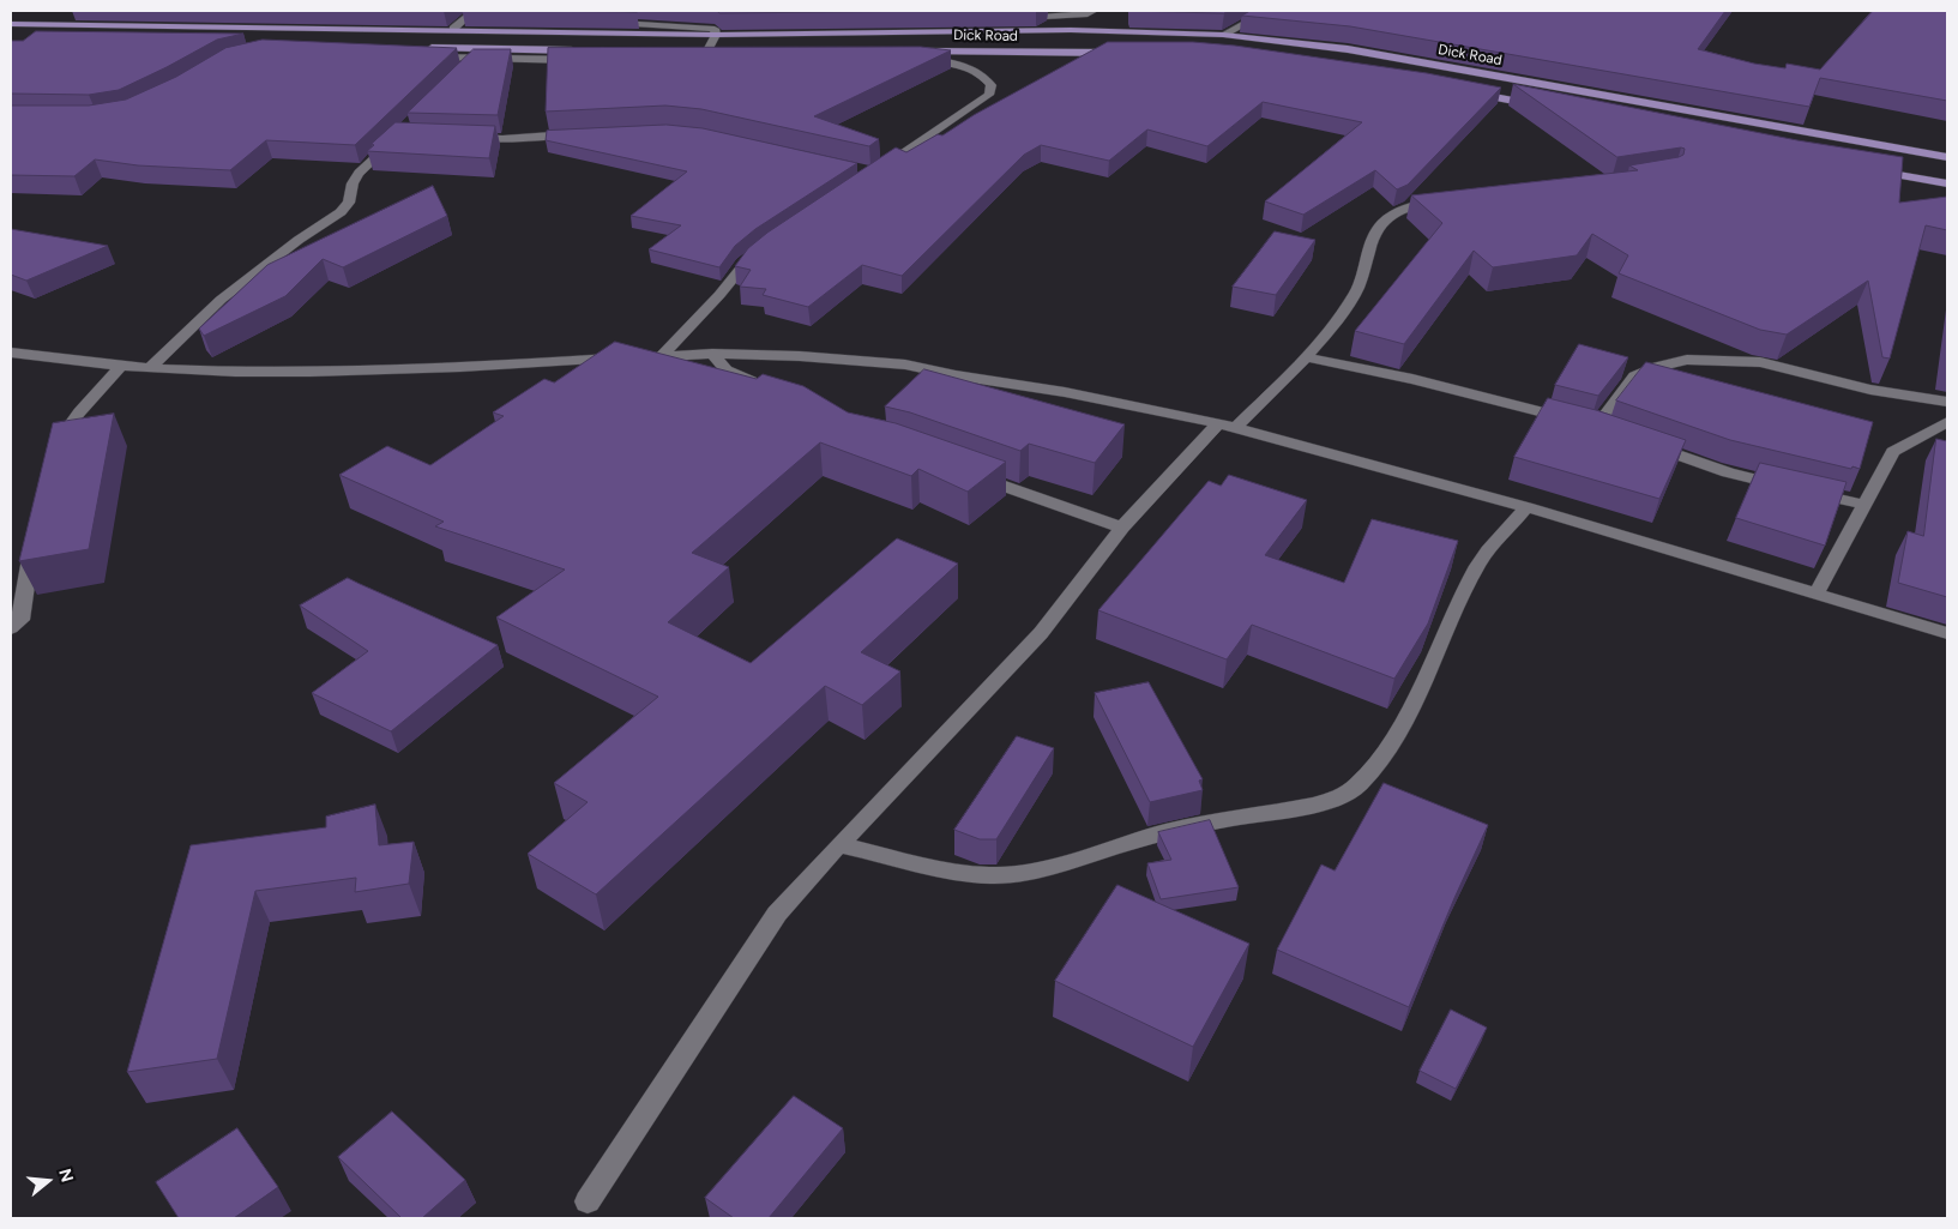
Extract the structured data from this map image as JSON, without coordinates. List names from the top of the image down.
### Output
{
  "streets": {
    "main road": ["Dick Road"]
  },
  "north": "right"
}
